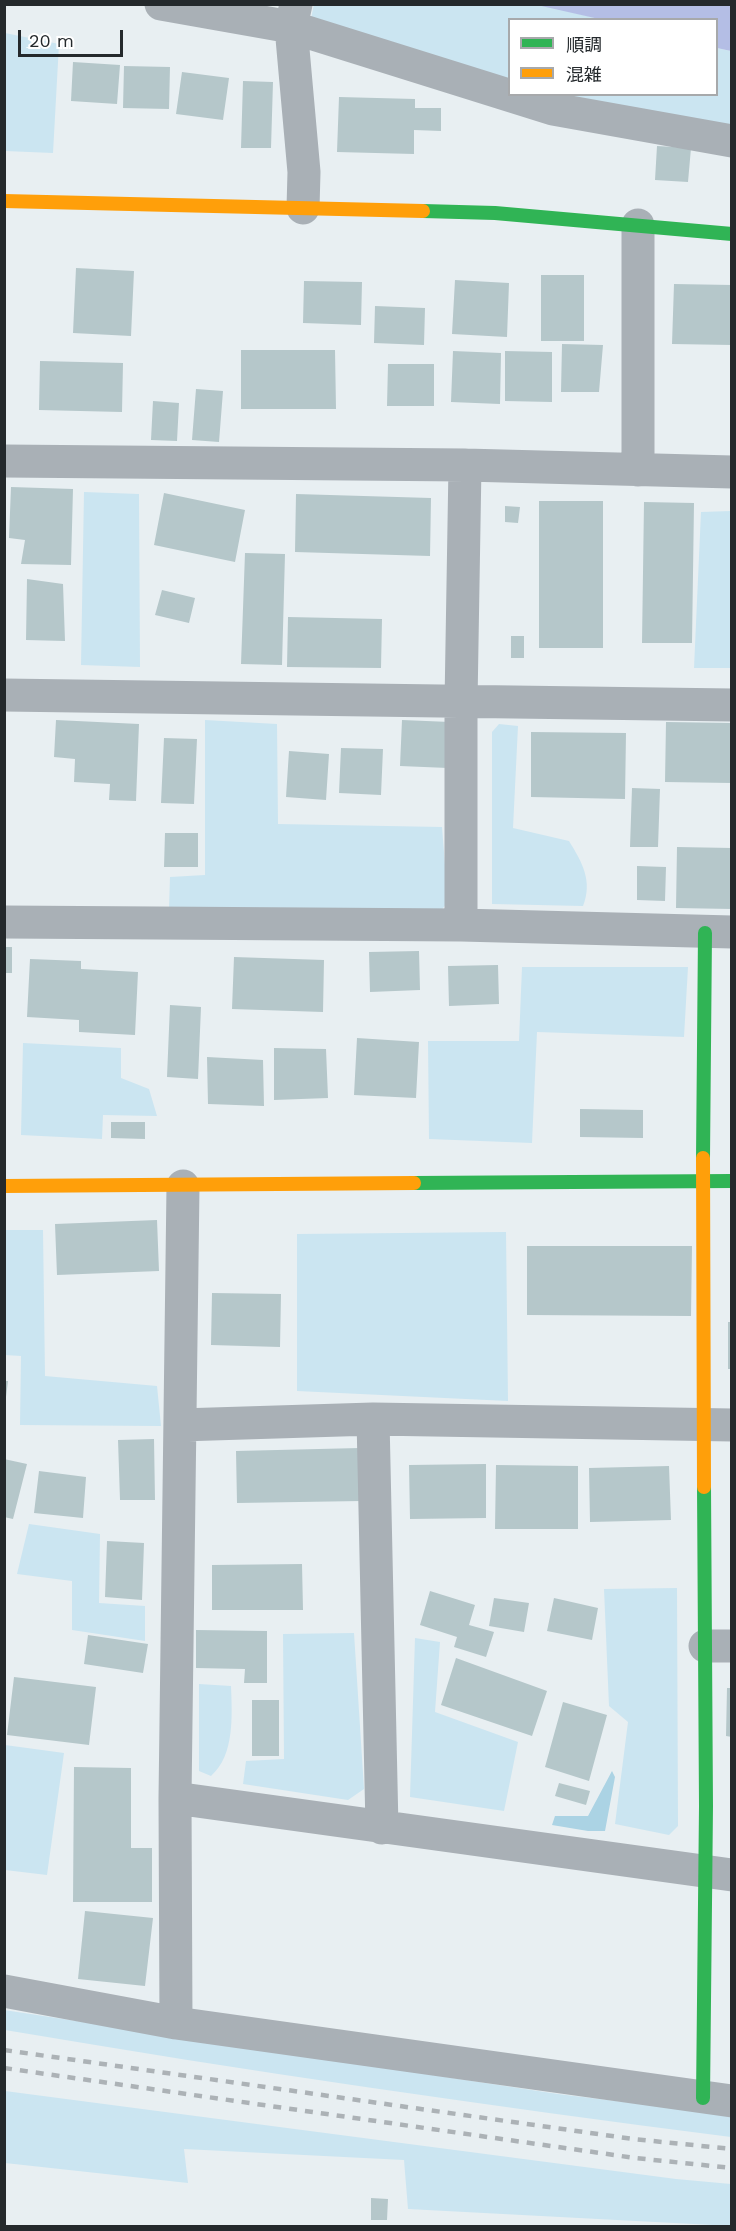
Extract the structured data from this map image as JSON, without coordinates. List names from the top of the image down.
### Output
{
  "legend": ["順調", "混雑"],
  "scale_bar": "20 m"
}
